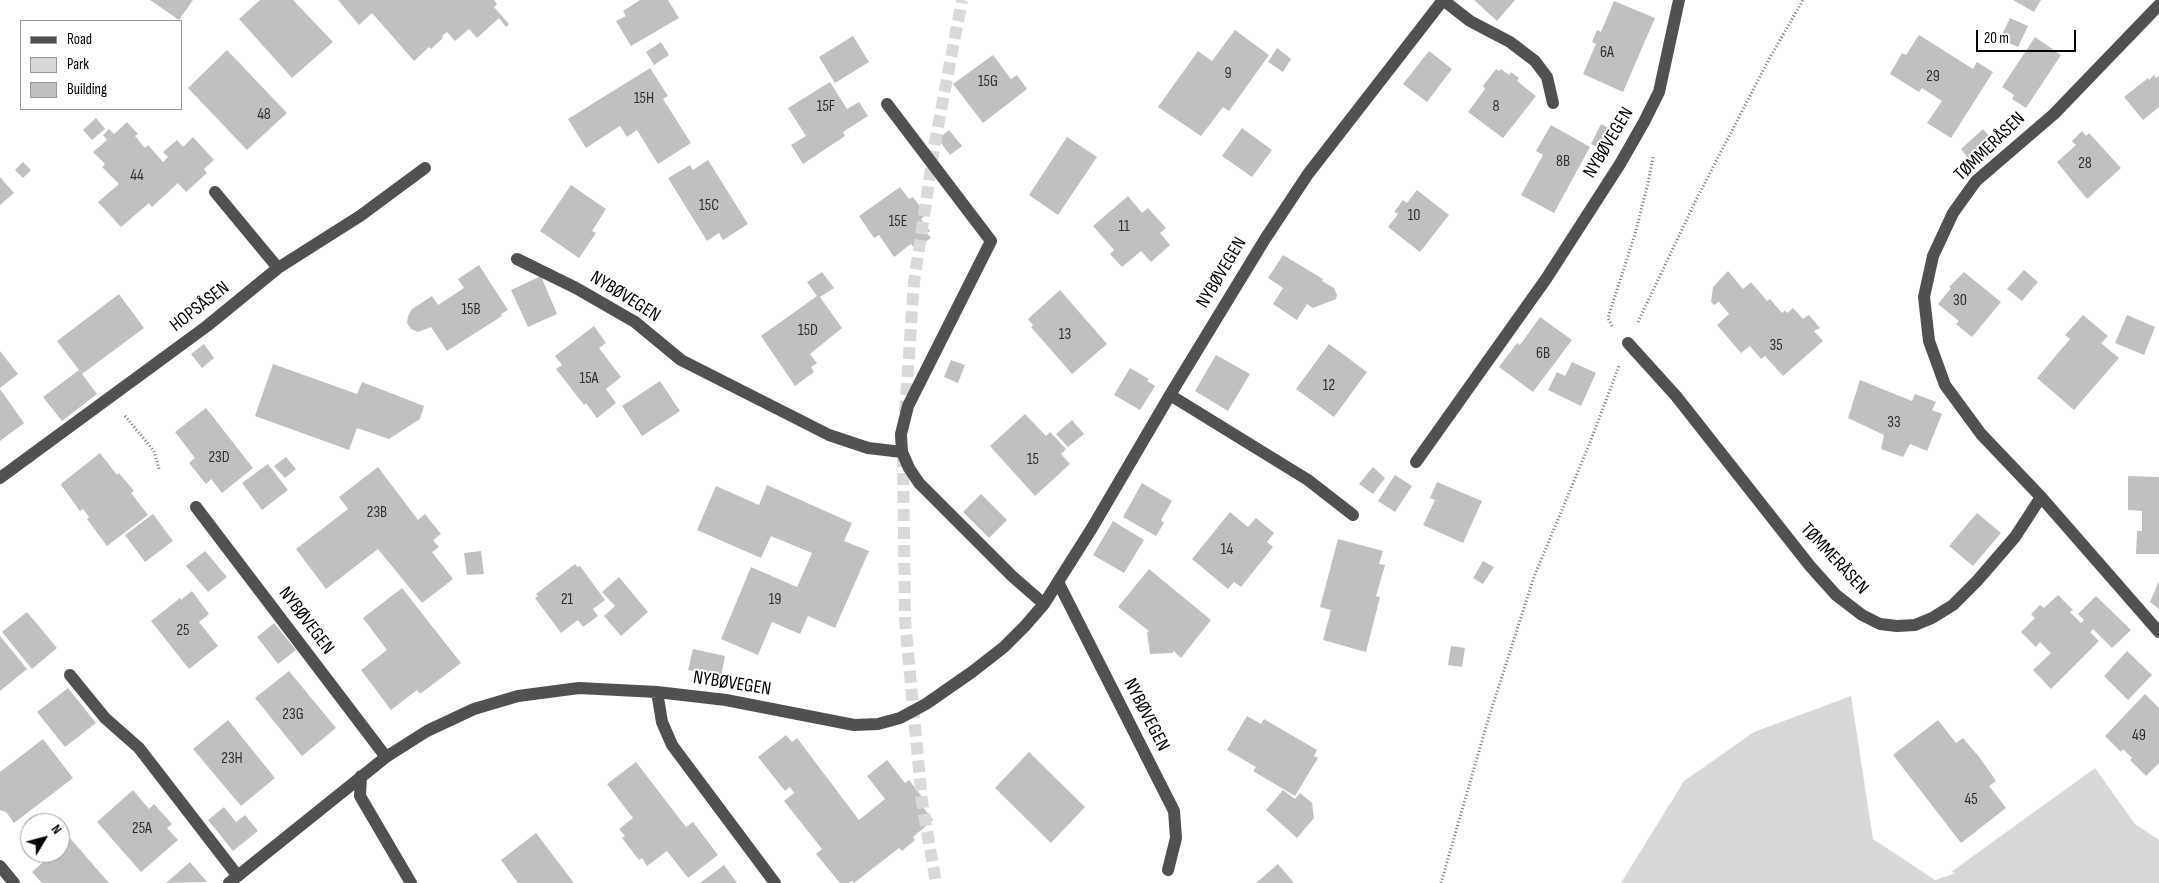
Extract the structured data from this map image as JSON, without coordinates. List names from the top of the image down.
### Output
{
  "streets": {
    "street": ["NYBØVEGEN", "TØMMERÅSEN", "HOPSÅSEN"]
  },
  "house_numbers": [
    "6A",
    "9",
    "29",
    "15G",
    "15H",
    "15F",
    "8",
    "48",
    "8B",
    "28",
    "44",
    "15C",
    "10",
    "15E",
    "11",
    "30",
    "15B",
    "15D",
    "13",
    "35",
    "6B",
    "15A",
    "12",
    "33",
    "23D",
    "15",
    "23B",
    "14",
    "21",
    "19",
    "25",
    "23G",
    "49",
    "23H",
    "45",
    "25A"
  ],
  "legend": ["Road", "Park", "Building"],
  "scale_bar": "20 m",
  "north": "top right"
}
